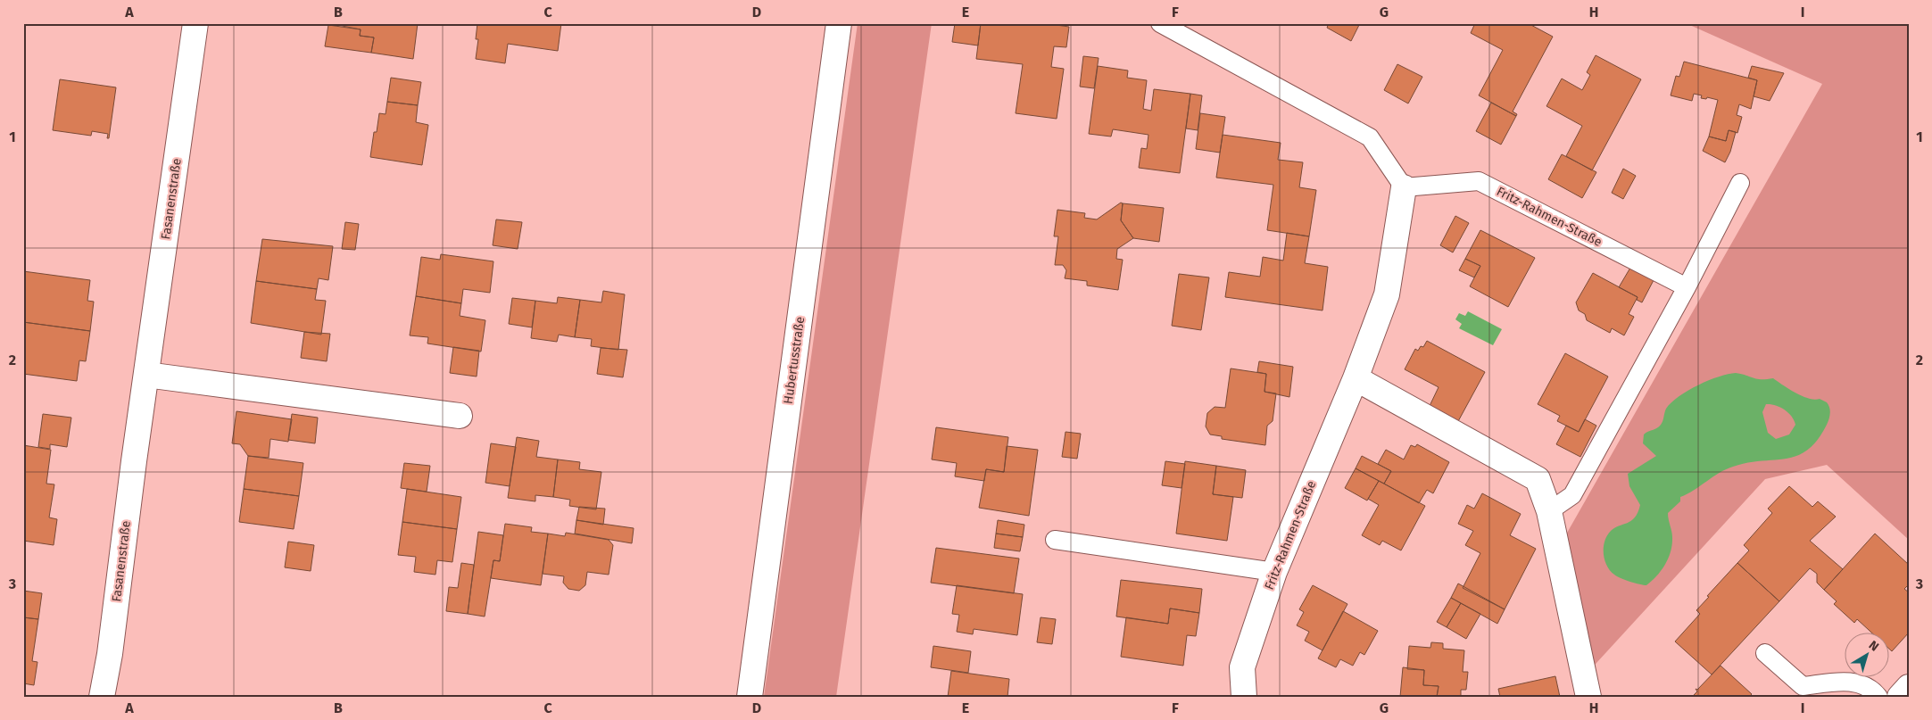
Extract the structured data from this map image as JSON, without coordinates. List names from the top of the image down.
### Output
{
  "streets": {
    "street": ["Fasanenstraße", "Fritz-Rahmen-Straße", "Hubertusstraße"]
  },
  "north": "top right",
  "grid": {
    "columns": [
      "A",
      "B",
      "C",
      "D",
      "E",
      "F",
      "G",
      "H",
      "I"
    ],
    "rows": ["1", "2", "3"]
  }
}
